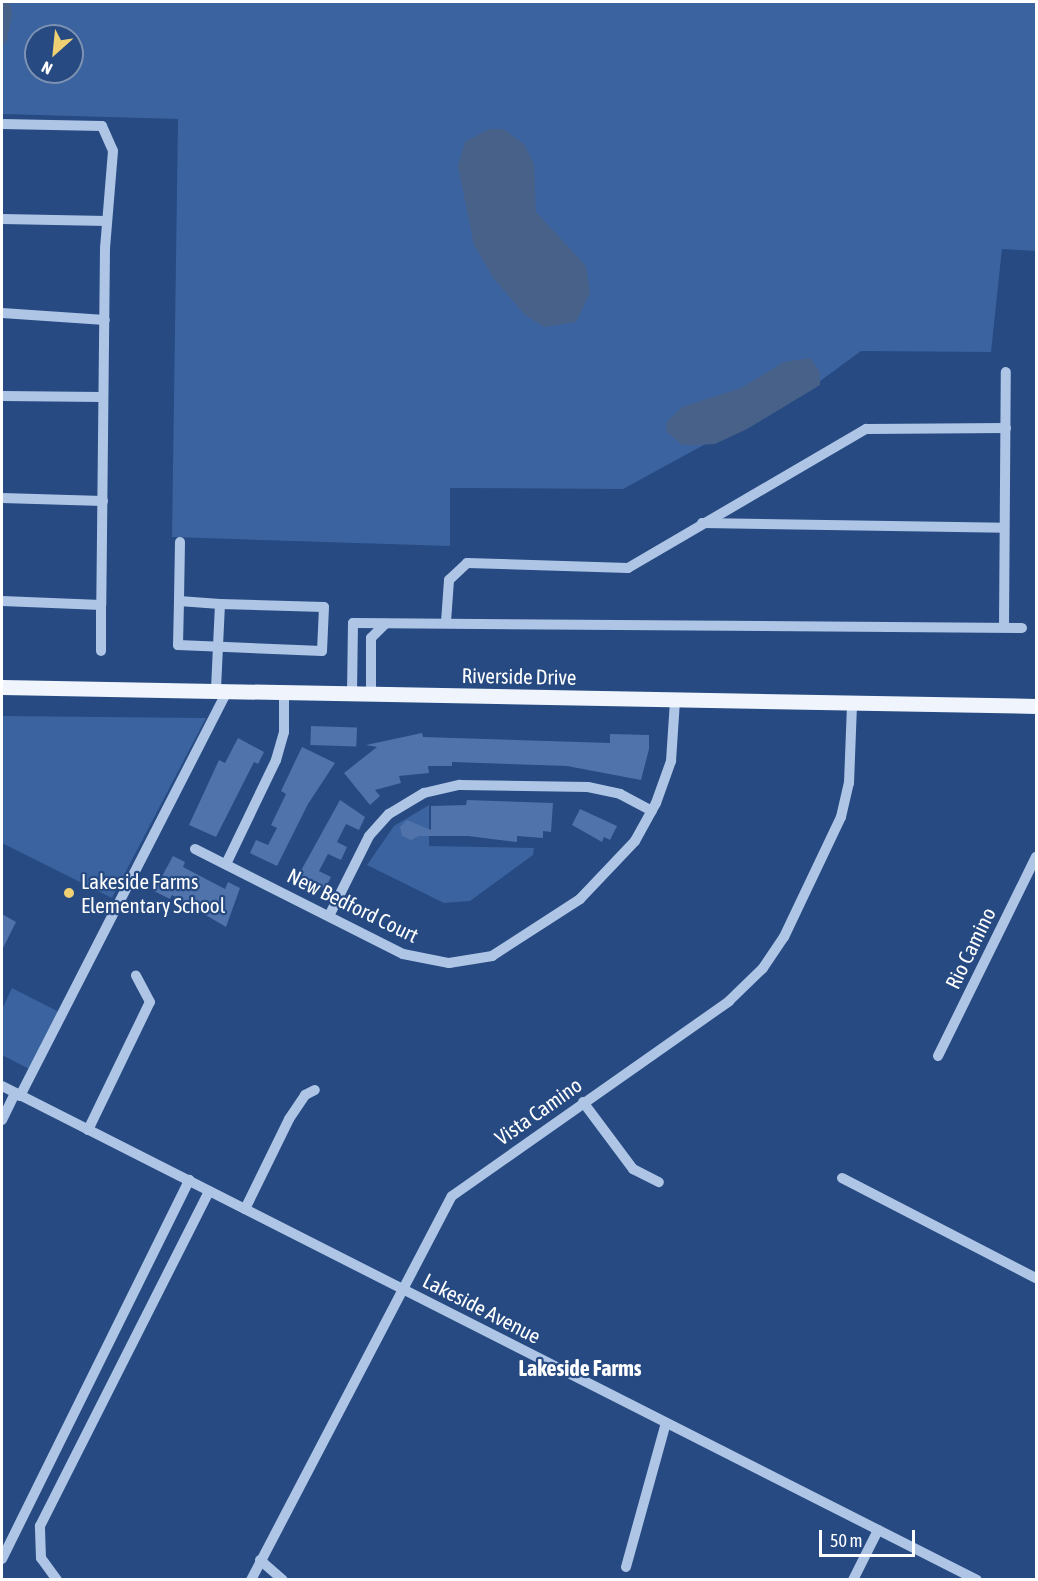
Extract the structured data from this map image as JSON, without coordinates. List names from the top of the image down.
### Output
{
  "streets": {
    "main road": ["Riverside Drive"],
    "street": [
      "New Bedford Court",
      "Rio Camino",
      "Vista Camino",
      "Lakeside Avenue"
    ]
  },
  "crossings": [
    ["Riverside Drive", "New Bedford Court"],
    ["Riverside Drive", "Vista Camino"],
    ["Vista Camino", "Lakeside Avenue"]
  ],
  "districts": ["Lakeside Farms"],
  "places": ["Lakeside Farms Elementary School"],
  "scale_bar": "50 m",
  "north": "bottom left"
}
